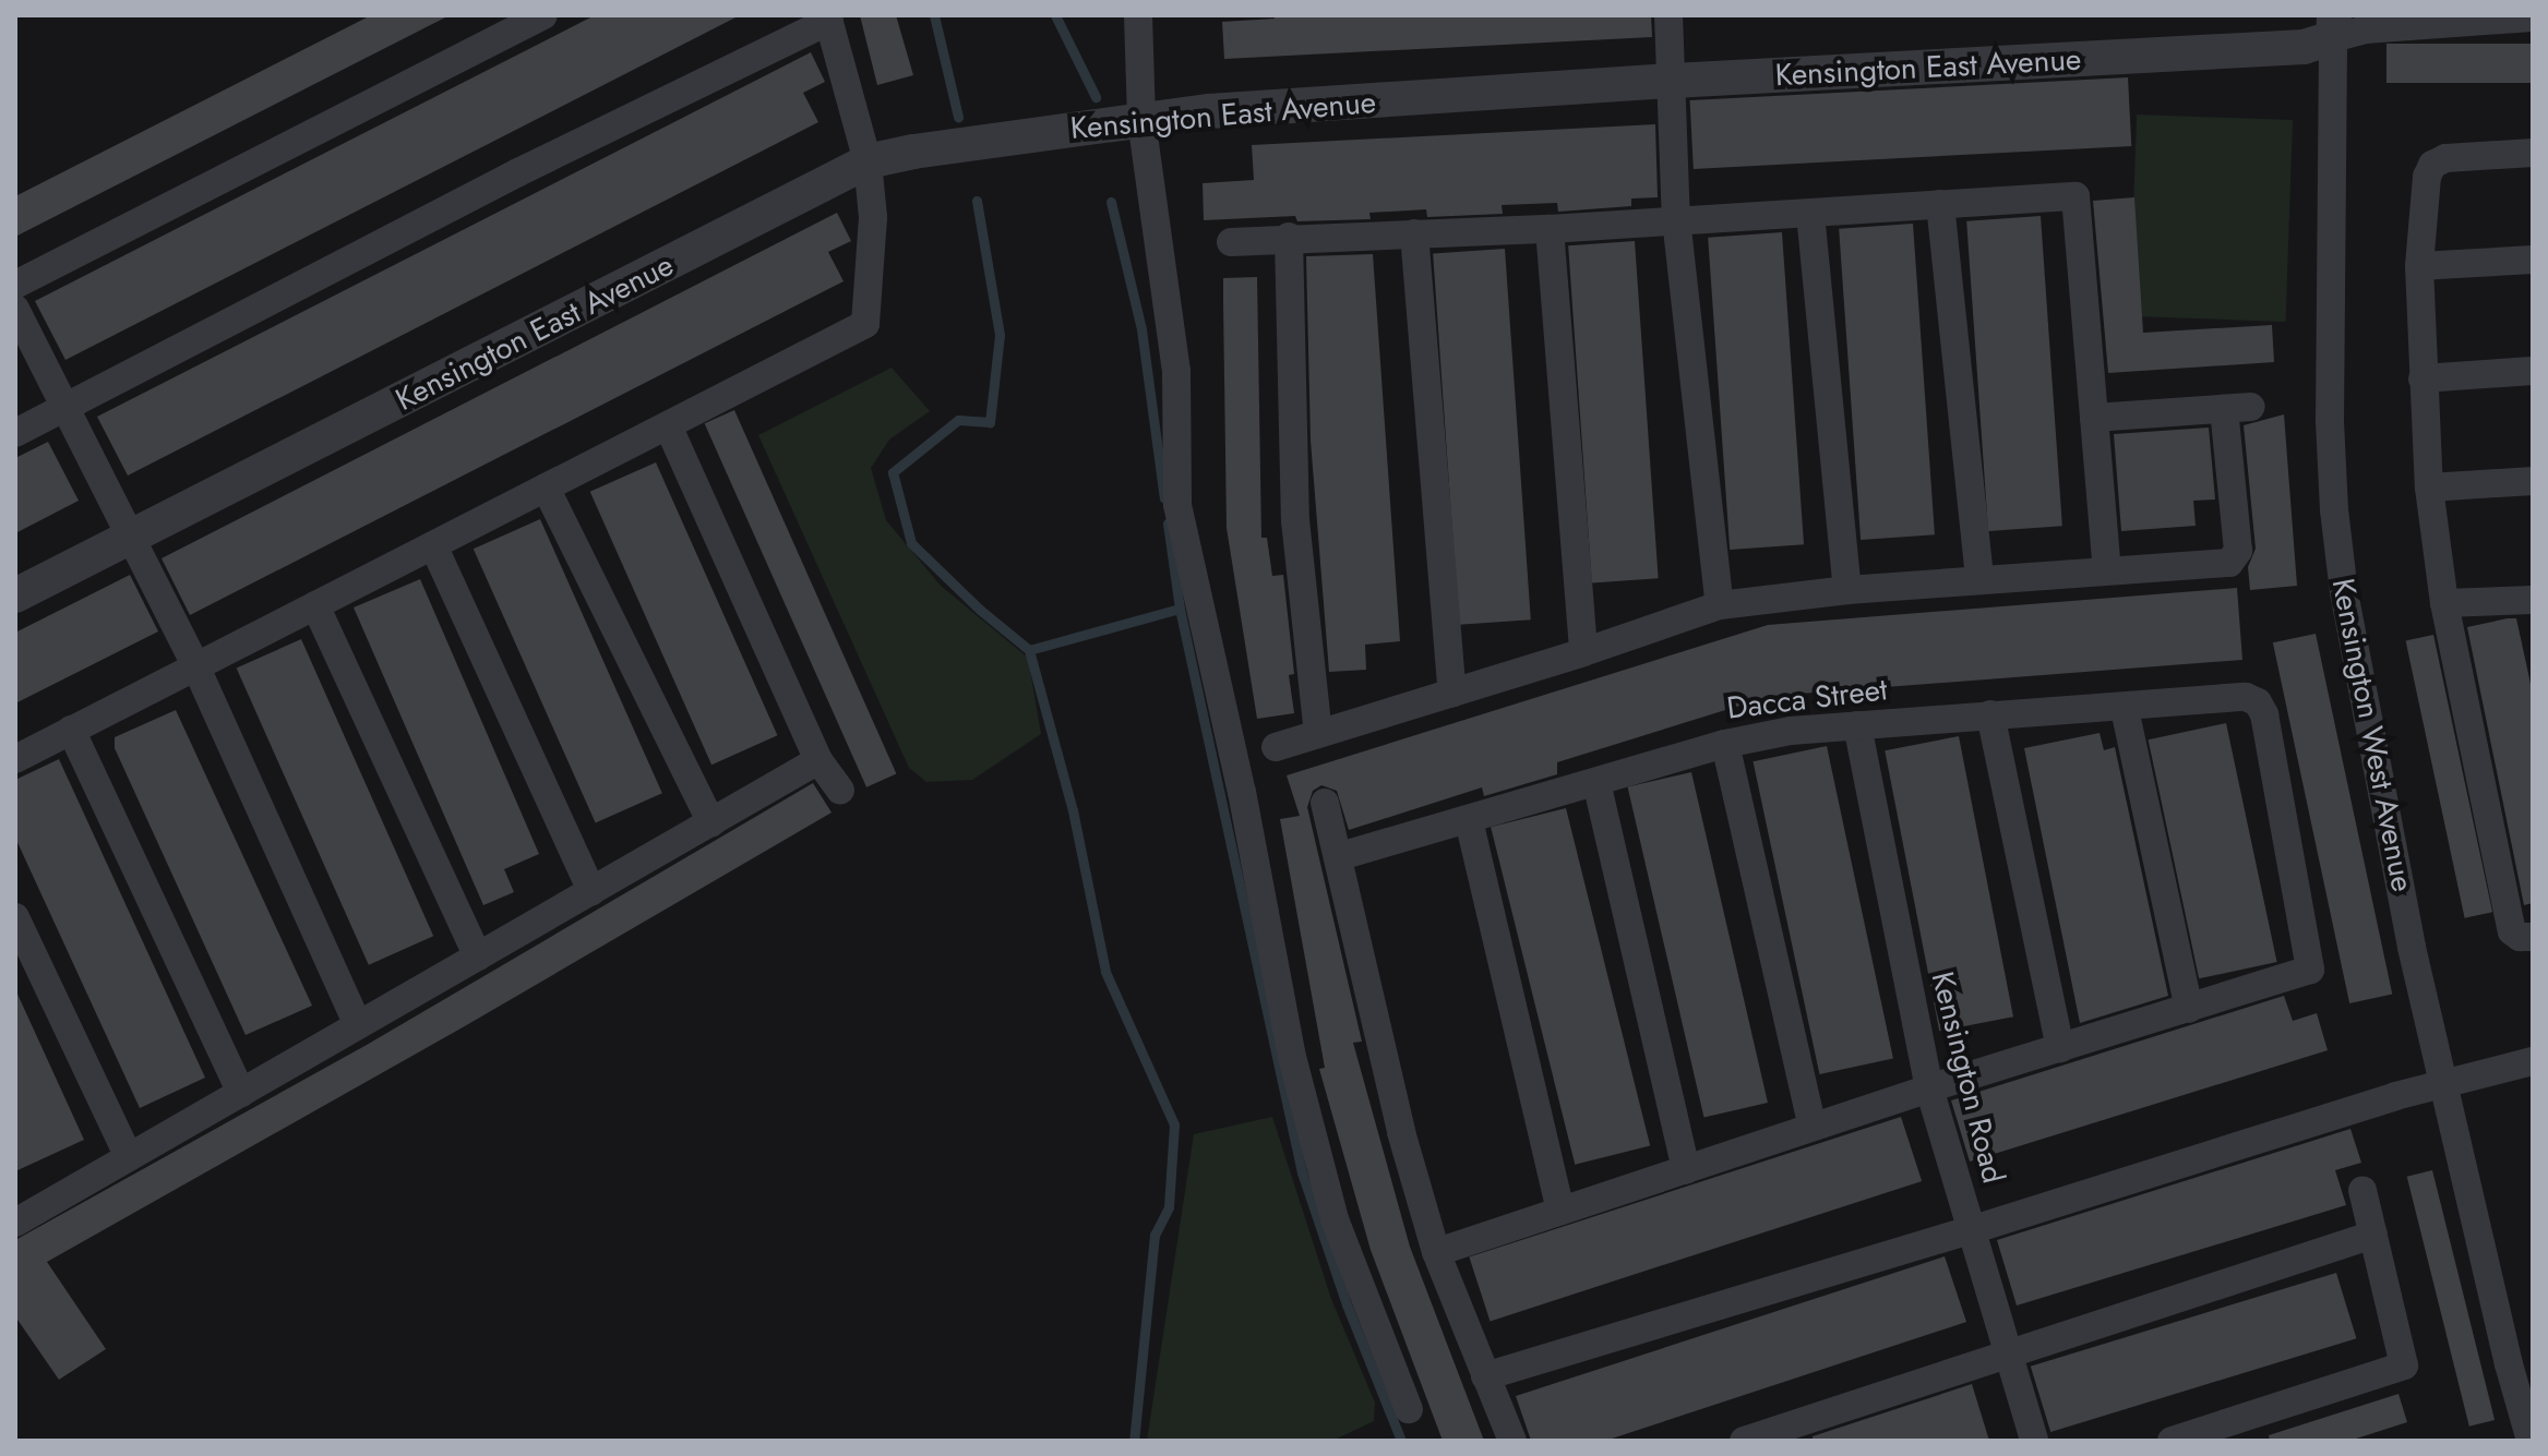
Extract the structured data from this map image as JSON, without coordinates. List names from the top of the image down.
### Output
{
  "streets": {
    "street": [
      "Kensington East Avenue",
      "Dacca Street",
      "Kensington West Avenue",
      "Kensington Road"
    ]
  },
  "crossings": [
    ["Kensington East Avenue", "Kensington West Avenue"],
    ["Dacca Street", "Kensington Road"]
  ]
}
